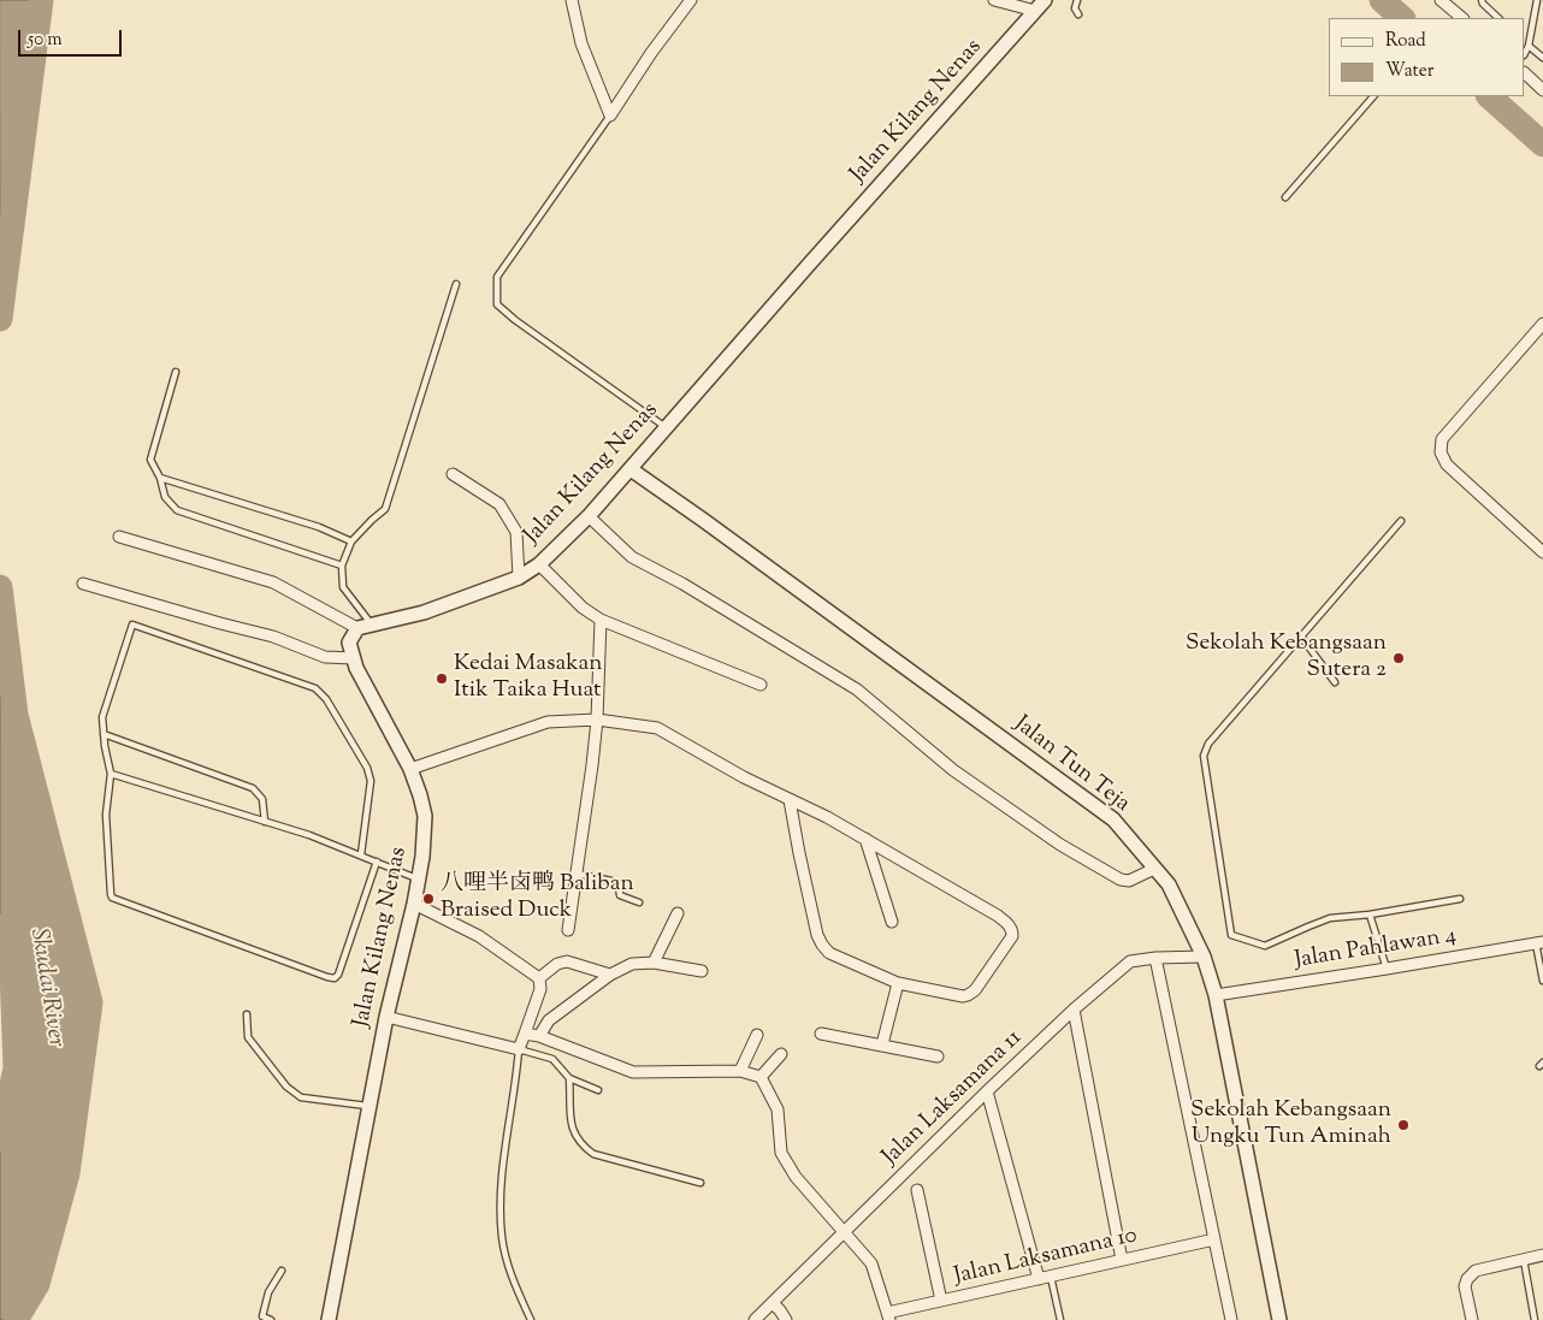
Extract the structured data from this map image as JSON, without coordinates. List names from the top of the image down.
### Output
{
  "streets": {
    "street": [
      "Jalan Kilang Nenas",
      "Jalan Tun Teja",
      "Jalan Pahlawan 4",
      "Jalan Laksamana 11",
      "Jalan Laksamana 10"
    ]
  },
  "crossings": [
    ["Jalan Kilang Nenas", "Jalan Tun Teja"],
    ["Jalan Tun Teja", "Jalan Pahlawan 4"],
    ["Jalan Tun Teja", "Jalan Laksamana 11"]
  ],
  "water": ["Skudai River"],
  "places": [
    "Sekolah Kebangsaan Sutera 2",
    "Kedai Masakan Itik Taika Huat",
    "八哩半卤鸭 Baliban Braised Duck",
    "Sekolah Kebangsaan Ungku Tun Aminah"
  ],
  "legend": ["Road", "Water"],
  "scale_bar": "50 m"
}
